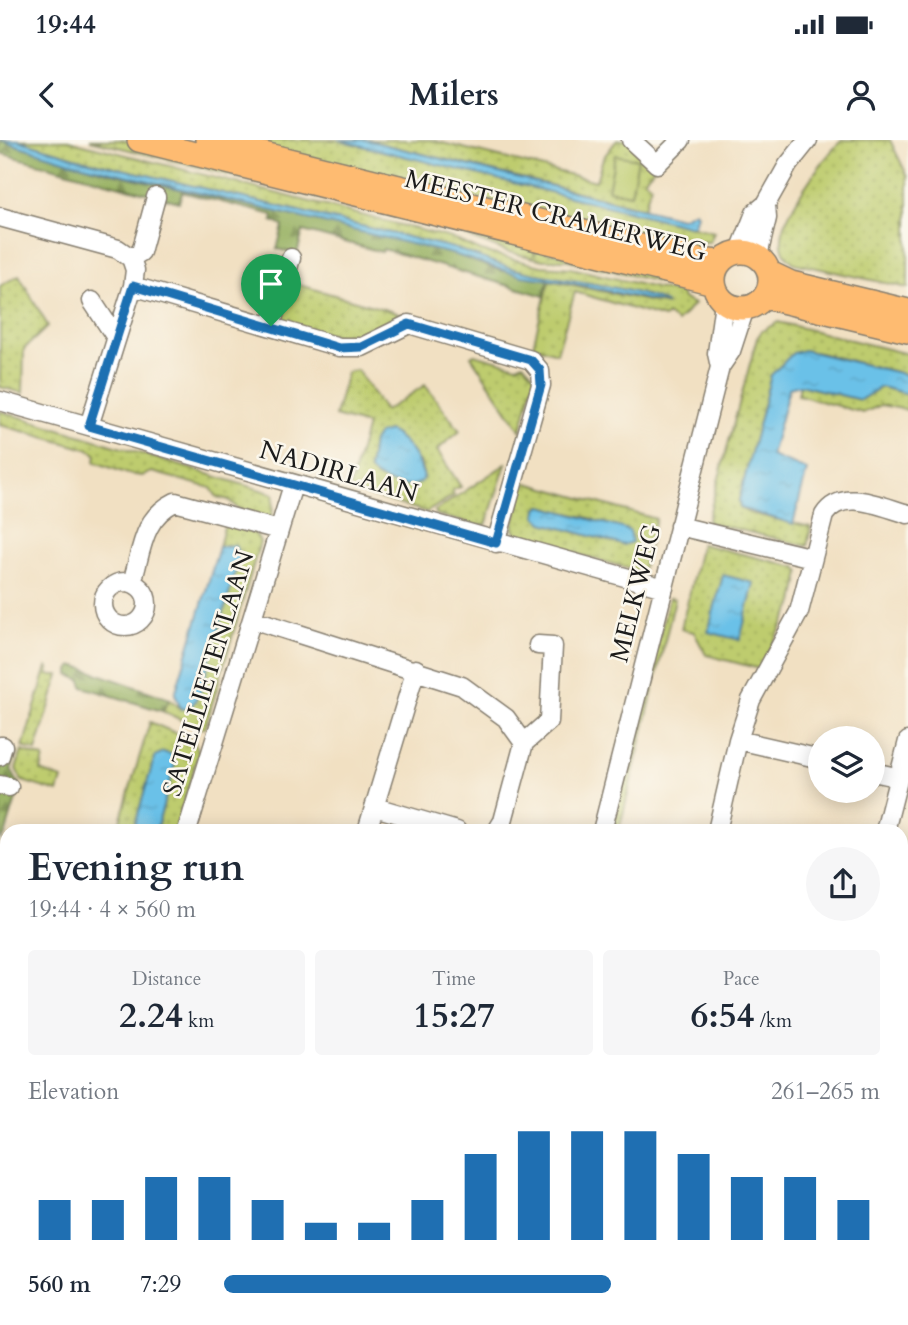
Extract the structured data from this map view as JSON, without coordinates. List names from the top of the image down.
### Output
{
  "streets": {
    "main road": ["MEESTER CRAMERWEG"],
    "street": ["NADIRLAAN", "MELKWEG", "SATELLIETENLAAN"]
  },
  "crossings": [
    ["MEESTER CRAMERWEG", "MELKWEG"],
    ["NADIRLAAN", "MELKWEG"],
    ["NADIRLAAN", "SATELLIETENLAAN"]
  ],
  "page": {
    "status": "19:44",
    "header": "Milers",
    "heading": ["Evening run", "19:44 · 4 × 560 m"],
    "stats": [
      ["Distance", "2.24 km"],
      ["Time", "15:27"],
      ["Pace", "6:54 /km"]
    ],
    "chart": ["Elevation", "261–265 m"],
    "list": [
      {
        "name": "560 m",
        "note": "7:29"
      }
    ]
  }
}
